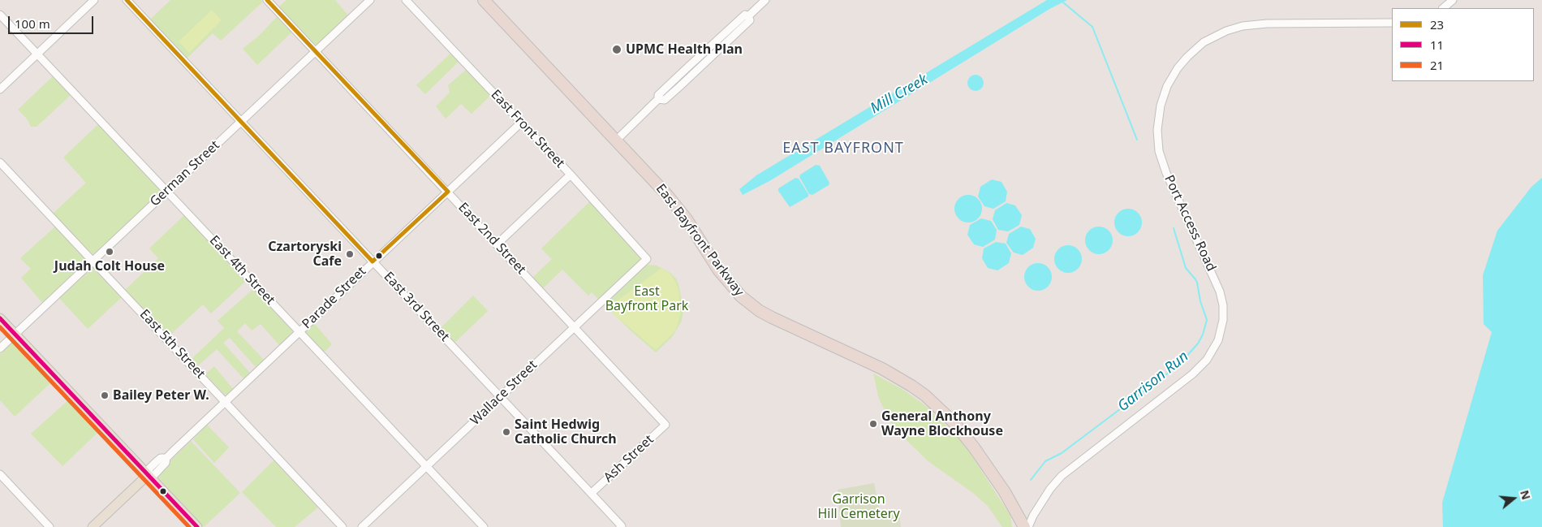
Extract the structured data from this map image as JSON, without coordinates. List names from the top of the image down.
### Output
{
  "streets": {
    "highway": ["East Bayfront Parkway"],
    "main road": ["Parade Street"],
    "street": [
      "East Front Street",
      "German Street",
      "Port Access Road",
      "East 2nd Street",
      "East 4th Street",
      "East 3rd Street",
      "East 5th Street",
      "Wallace Street",
      "Ash Street"
    ]
  },
  "crossings": [
    ["East Front Street", "Parade Street"],
    ["East Front Street", "Wallace Street"],
    ["German Street", "East 2nd Street"],
    ["German Street", "East 4th Street"],
    ["German Street", "East 3rd Street"],
    ["German Street", "East 5th Street"],
    ["East 2nd Street", "Parade Street"],
    ["East 2nd Street", "Wallace Street"],
    ["East 2nd Street", "Ash Street"],
    ["East 4th Street", "Parade Street"],
    ["East 4th Street", "Wallace Street"],
    ["Parade Street", "East 3rd Street"],
    ["Parade Street", "East 5th Street"],
    ["East 3rd Street", "Wallace Street"],
    ["East 3rd Street", "Ash Street"]
  ],
  "districts": ["EAST BAYFRONT"],
  "water": ["Mill Creek", "Garrison Run"],
  "parks": ["East Bayfront Park", "Garrison Hill Cemetery"],
  "places": [
    "UPMC Health Plan",
    "Judah Colt House",
    "Czartoryski Cafe",
    "Bailey Peter W.",
    "General Anthony Wayne Blockhouse",
    "Saint Hedwig Catholic Church"
  ],
  "lines": ["transit line 23", "transit line 11", "transit line 21"],
  "legend": ["23", "11", "21"],
  "scale_bar": "100 m",
  "north": "right"
}
